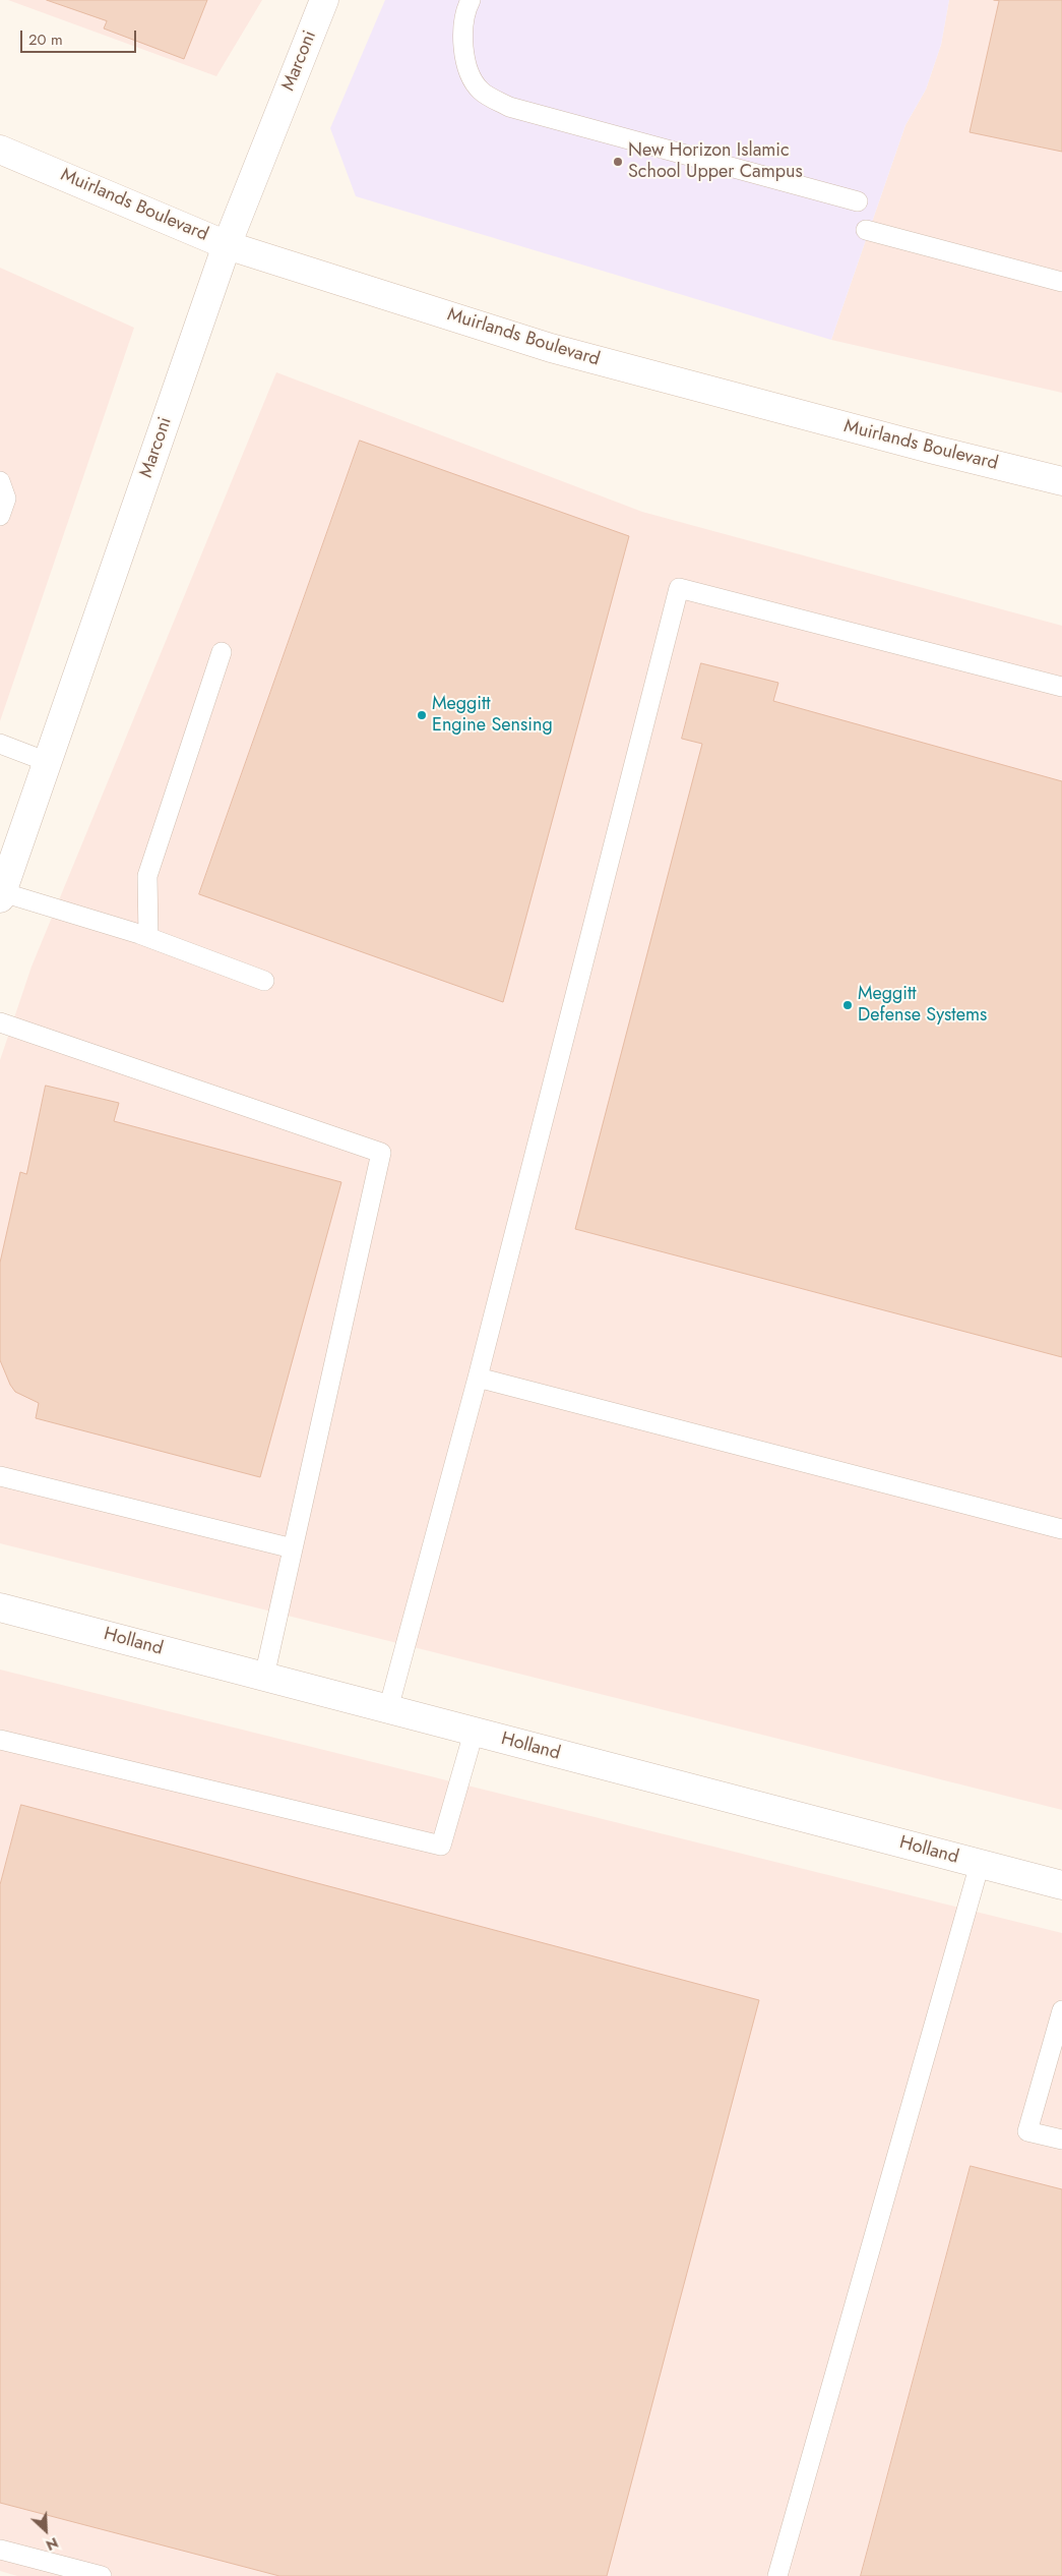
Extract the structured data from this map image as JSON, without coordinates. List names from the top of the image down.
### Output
{
  "streets": {
    "street": ["Marconi", "Muirlands Boulevard", "Holland"]
  },
  "crossings": [
    ["Marconi", "Muirlands Boulevard"]
  ],
  "places": ["New Horizon Islamic School Upper Campus", "Meggitt Engine Sensing", "Meggitt Defense Systems"],
  "scale_bar": "20 m",
  "north": "bottom right"
}
